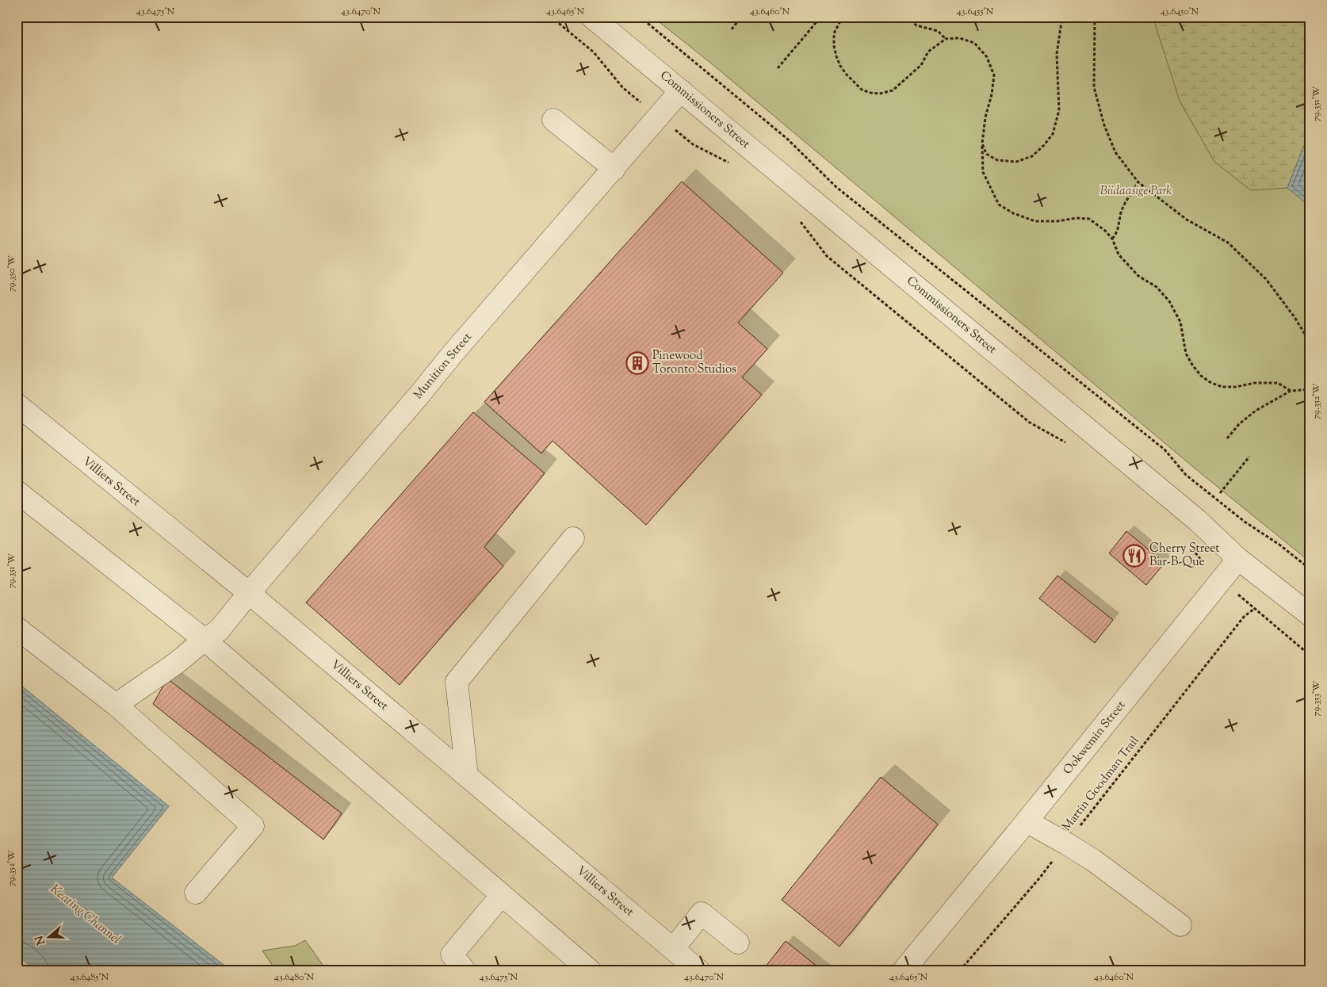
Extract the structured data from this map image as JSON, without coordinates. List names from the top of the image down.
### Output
{
  "streets": {
    "street": [
      "Commissioners Street",
      "Munition Street",
      "Villiers Street",
      "Ookwemin Street"
    ],
    "path": ["Martin Goodman Trail"]
  },
  "crossings": [
    ["Commissioners Street", "Munition Street"],
    ["Commissioners Street", "Ookwemin Street"],
    ["Munition Street", "Villiers Street"]
  ],
  "water": ["Keating Channel"],
  "parks": ["Biidaasige Park"],
  "places": {
    "building": ["Pinewood Toronto Studios"],
    "restaurant": ["Cherry Street Bar-B-Que"]
  },
  "north": "left",
  "coordinates": [
    "43.6475°N",
    "43.6470°N",
    "43.6465°N",
    "43.6460°N",
    "43.6455°N",
    "43.6450°N",
    "79.351°W",
    "79.350°W",
    "79.352°W",
    "79.353°W",
    "43.6485°N",
    "43.6480°N"
  ]
}
